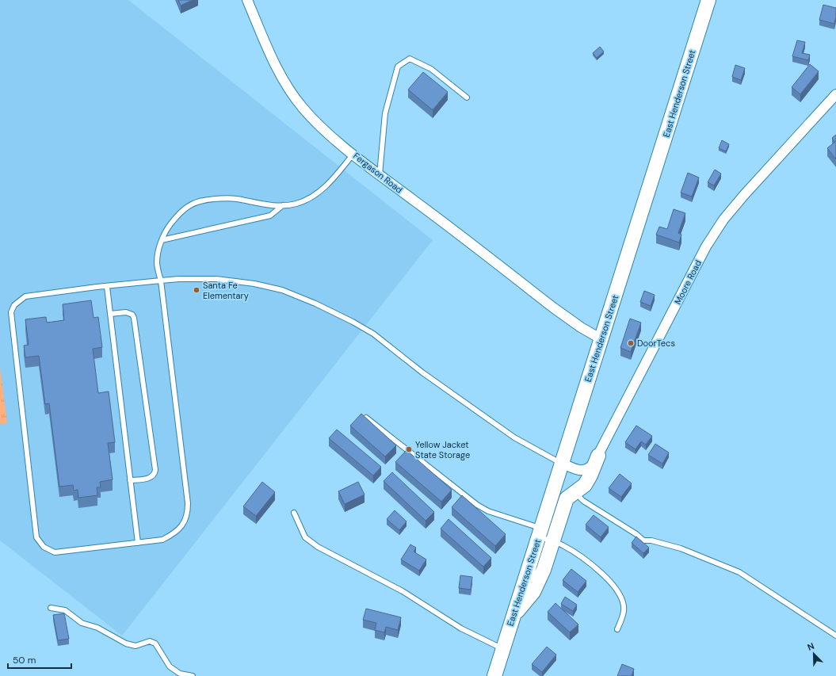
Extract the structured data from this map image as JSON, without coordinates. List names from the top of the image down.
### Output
{
  "streets": {
    "main road": ["East Henderson Street"],
    "street": ["Fergason Road", "Moore Road"]
  },
  "crossings": [
    ["East Henderson Street", "Fergason Road"],
    ["East Henderson Street", "Moore Road"]
  ],
  "places": ["Santa Fe Elementary", "DoorTecs", "Yellow Jacket State Storage"],
  "scale_bar": "50 m",
  "north": "top left"
}
